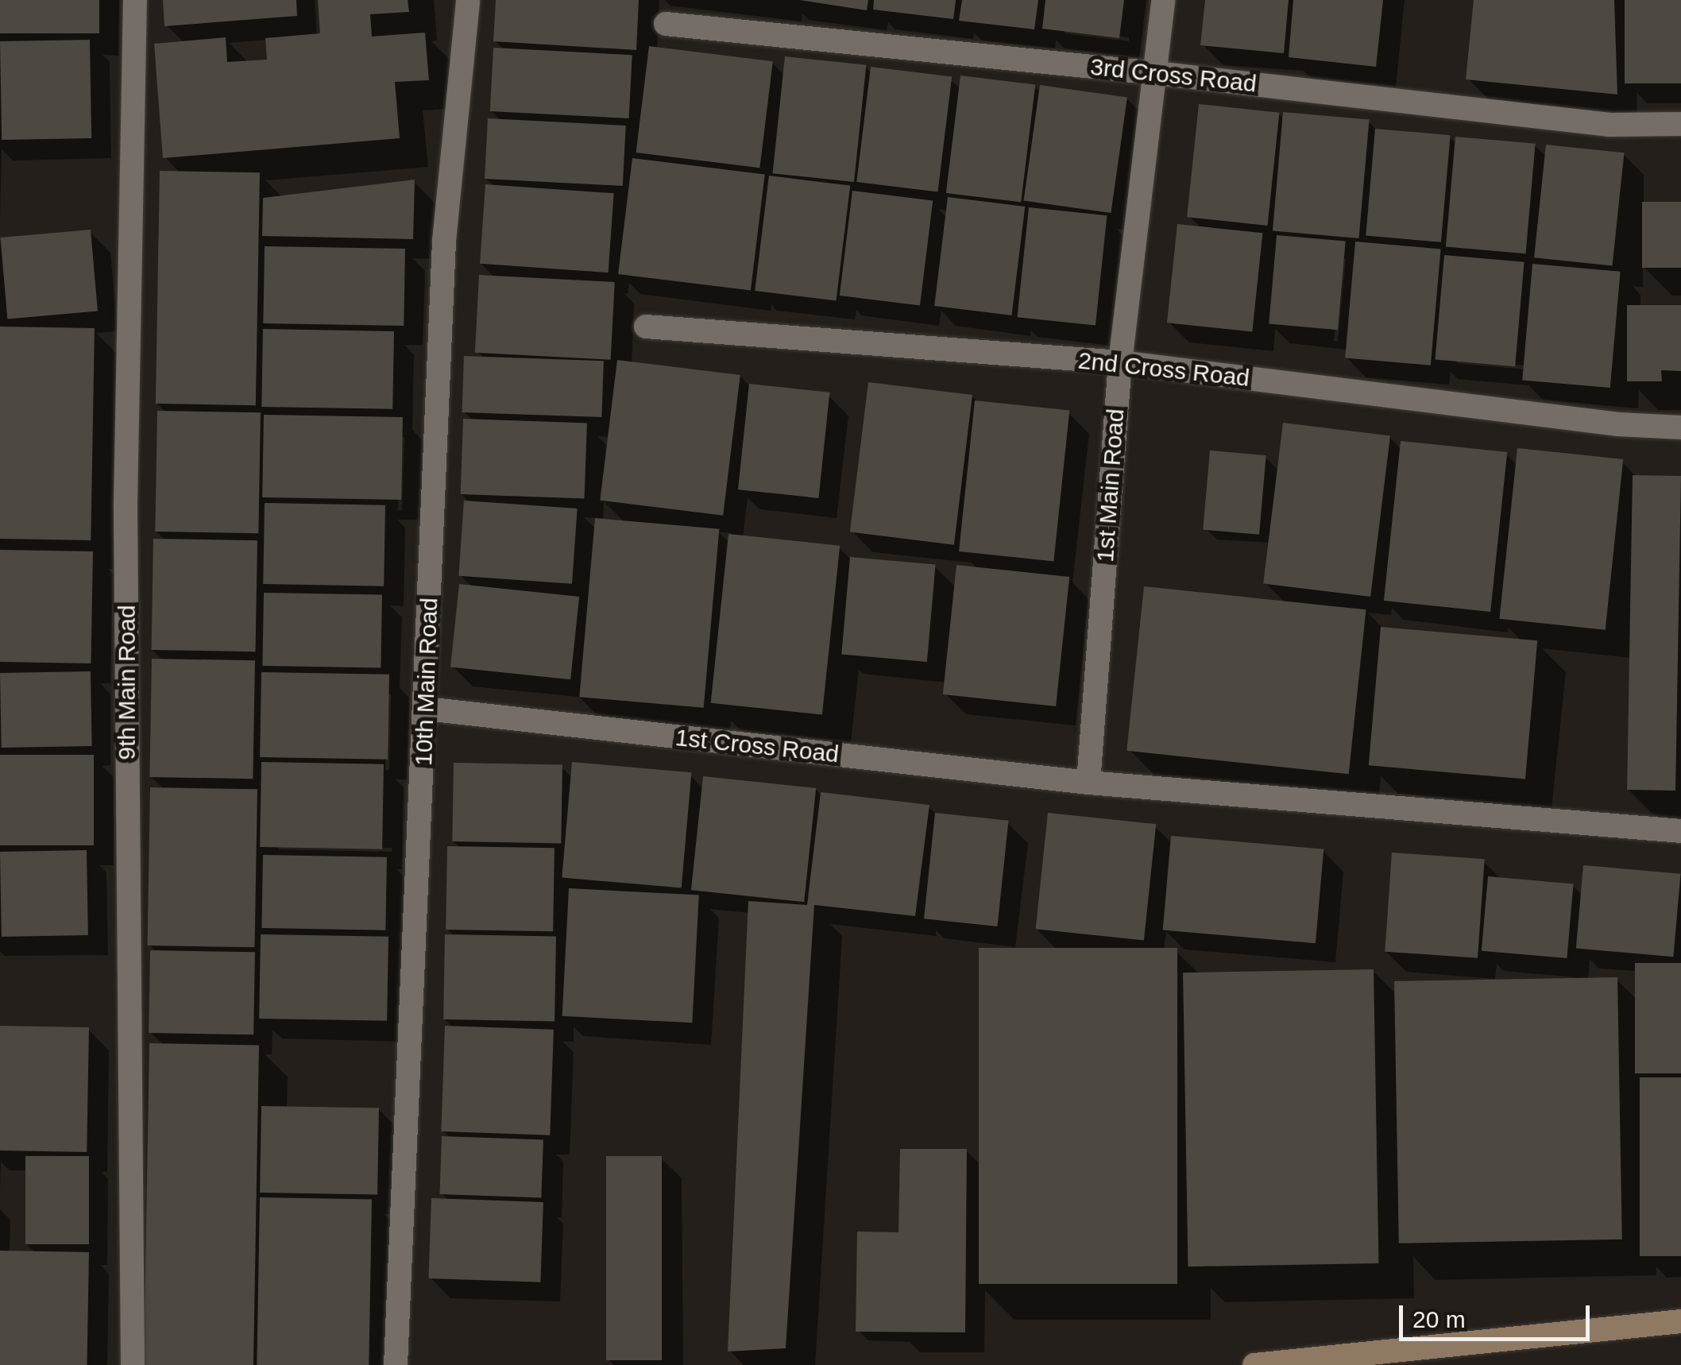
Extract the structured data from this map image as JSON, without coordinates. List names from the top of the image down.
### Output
{
  "streets": {
    "street": [
      "3rd Cross Road",
      "2nd Cross Road",
      "1st Main Road",
      "10th Main Road",
      "9th Main Road",
      "1st Cross Road"
    ]
  },
  "crossings": [
    ["3rd Cross Road", "1st Main Road"],
    ["2nd Cross Road", "1st Main Road"],
    ["1st Main Road", "1st Cross Road"],
    ["10th Main Road", "1st Cross Road"]
  ],
  "scale_bar": "20 m"
}
